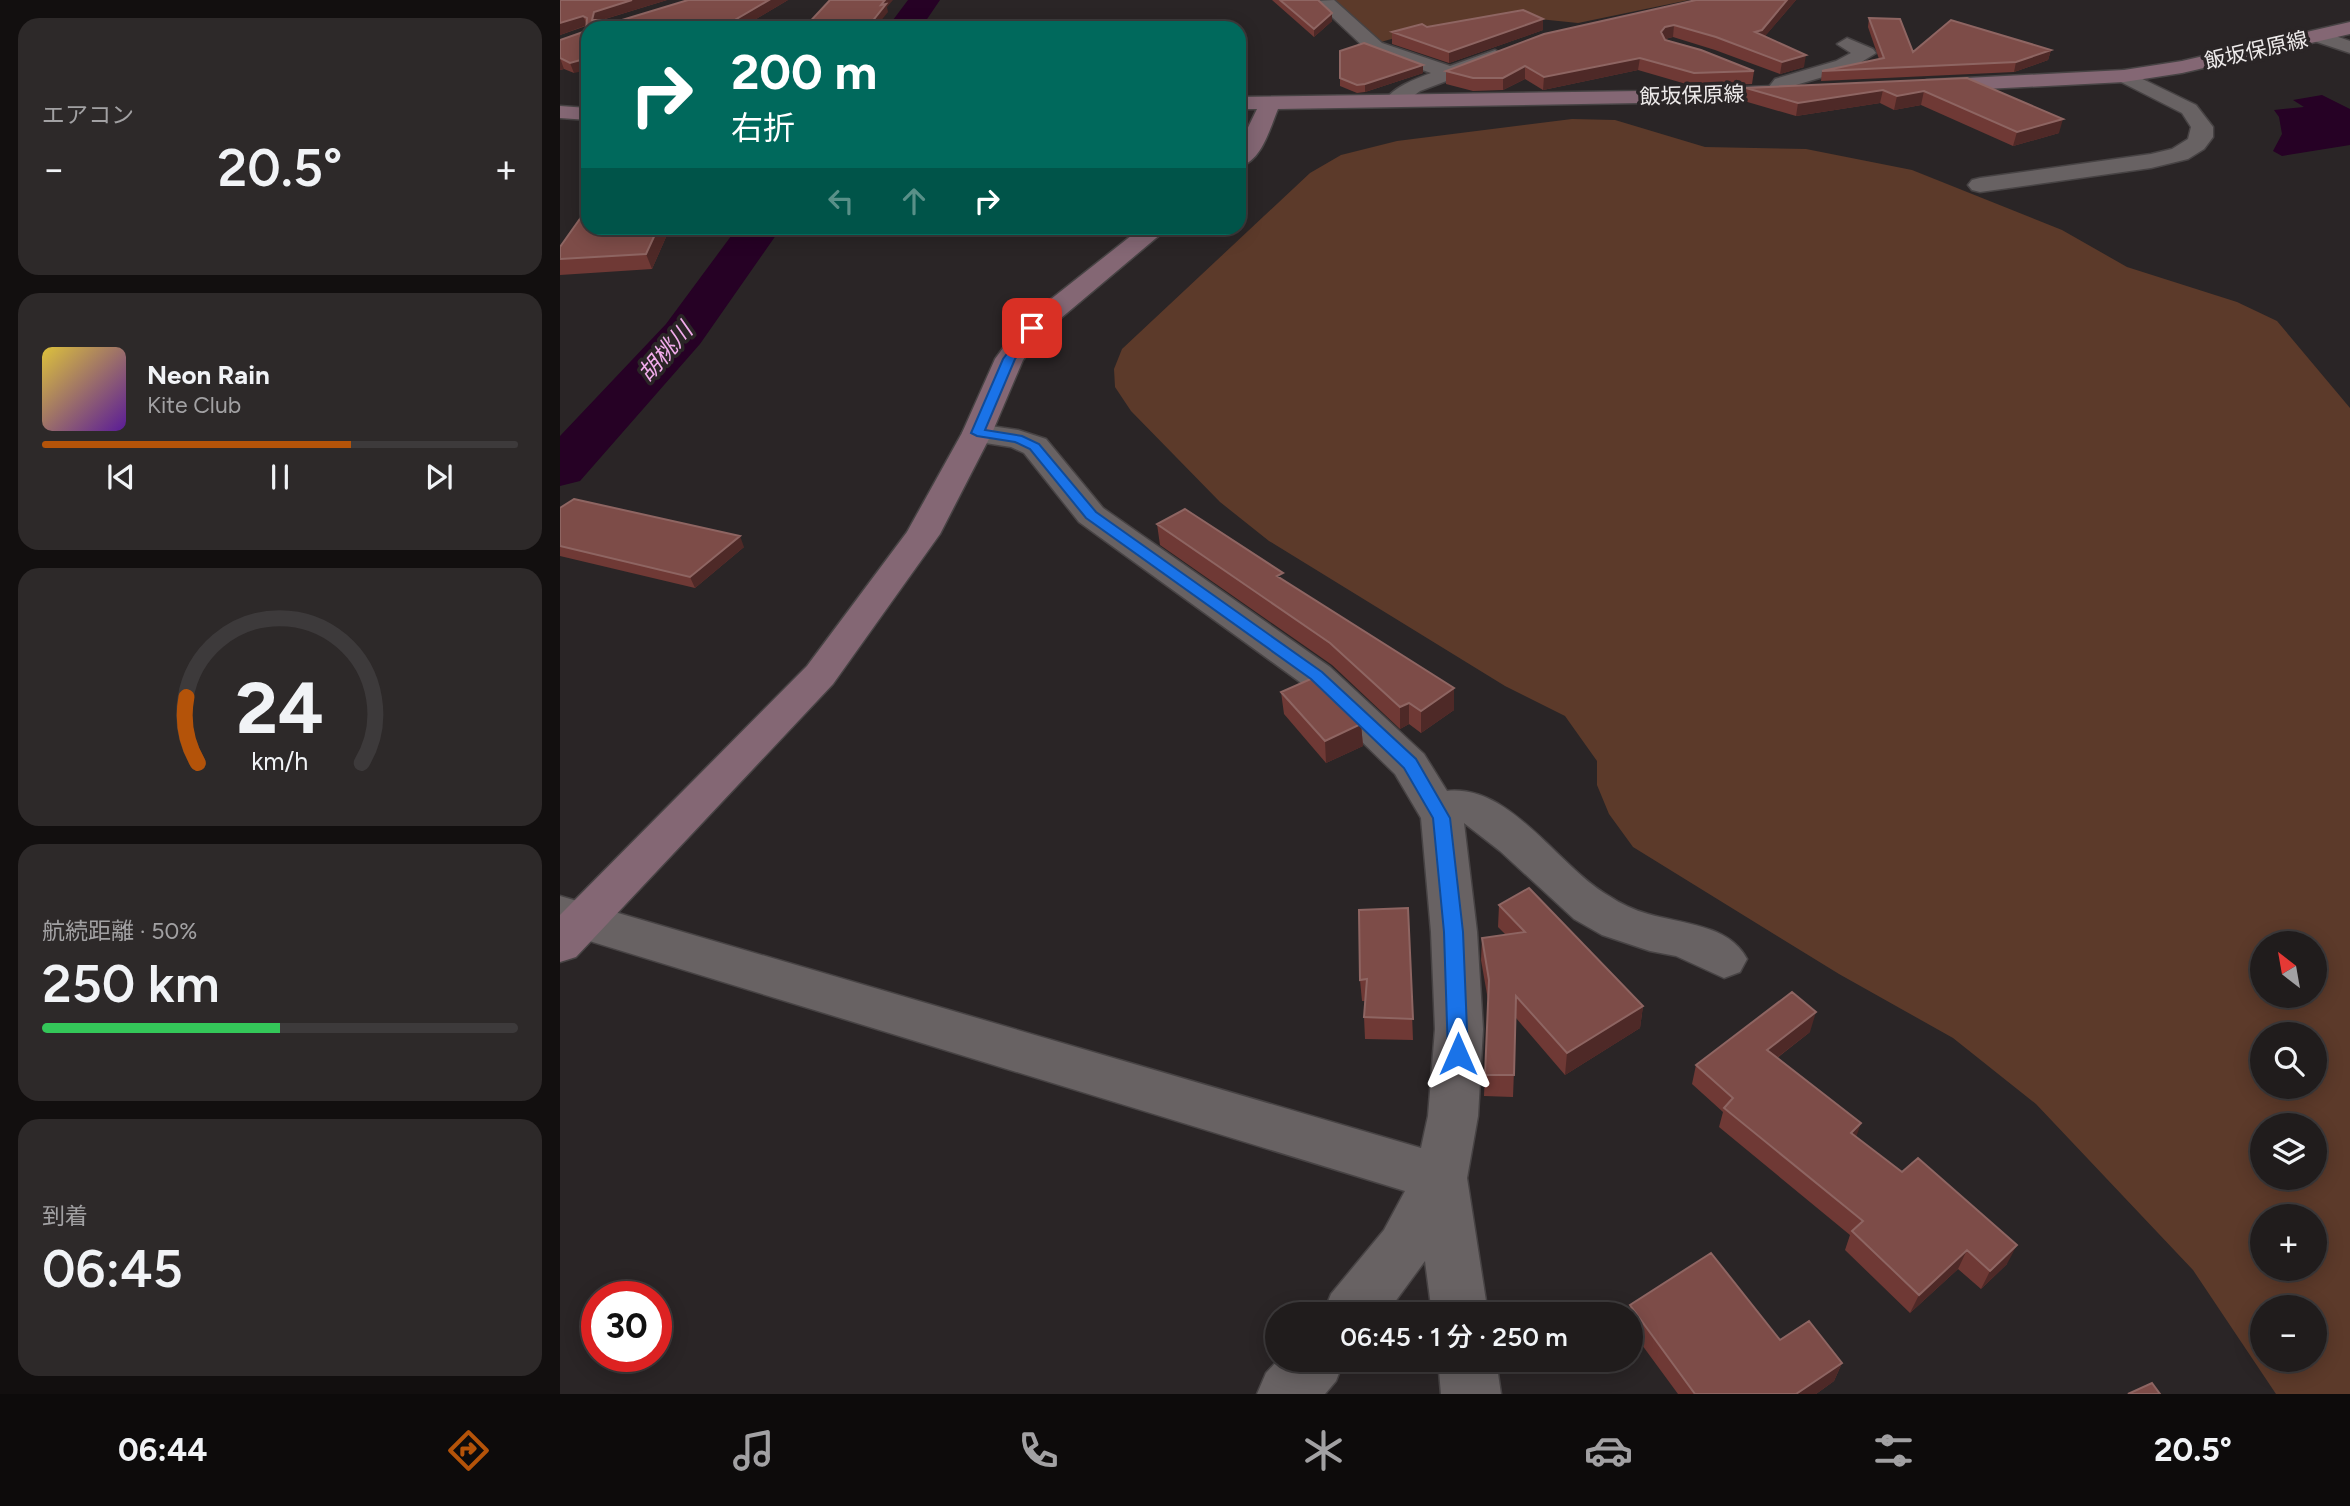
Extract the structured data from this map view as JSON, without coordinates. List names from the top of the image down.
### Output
{
  "streets": {
    "main road": ["飯坂保原線"]
  },
  "water": ["胡桃川"],
  "north": "top left",
  "page": {
    "tile": [
      "エアコン",
      ["航続距離 · 50%", "250 km"],
      ["到着", "06:45"]
    ],
    "turn": ["200 m", "右折"],
    "heat": ["−", "20.5°", "+"],
    "song": ["Neon Rain", "Kite Club"],
    "map_buttons": ["+", "−"],
    "limit": "30",
    "trip": "06:45 · 1 分 · 250 m",
    "tabs": ["06:44", "20.5°"],
    "gauge": ["24", "km/h"]
  }
}
